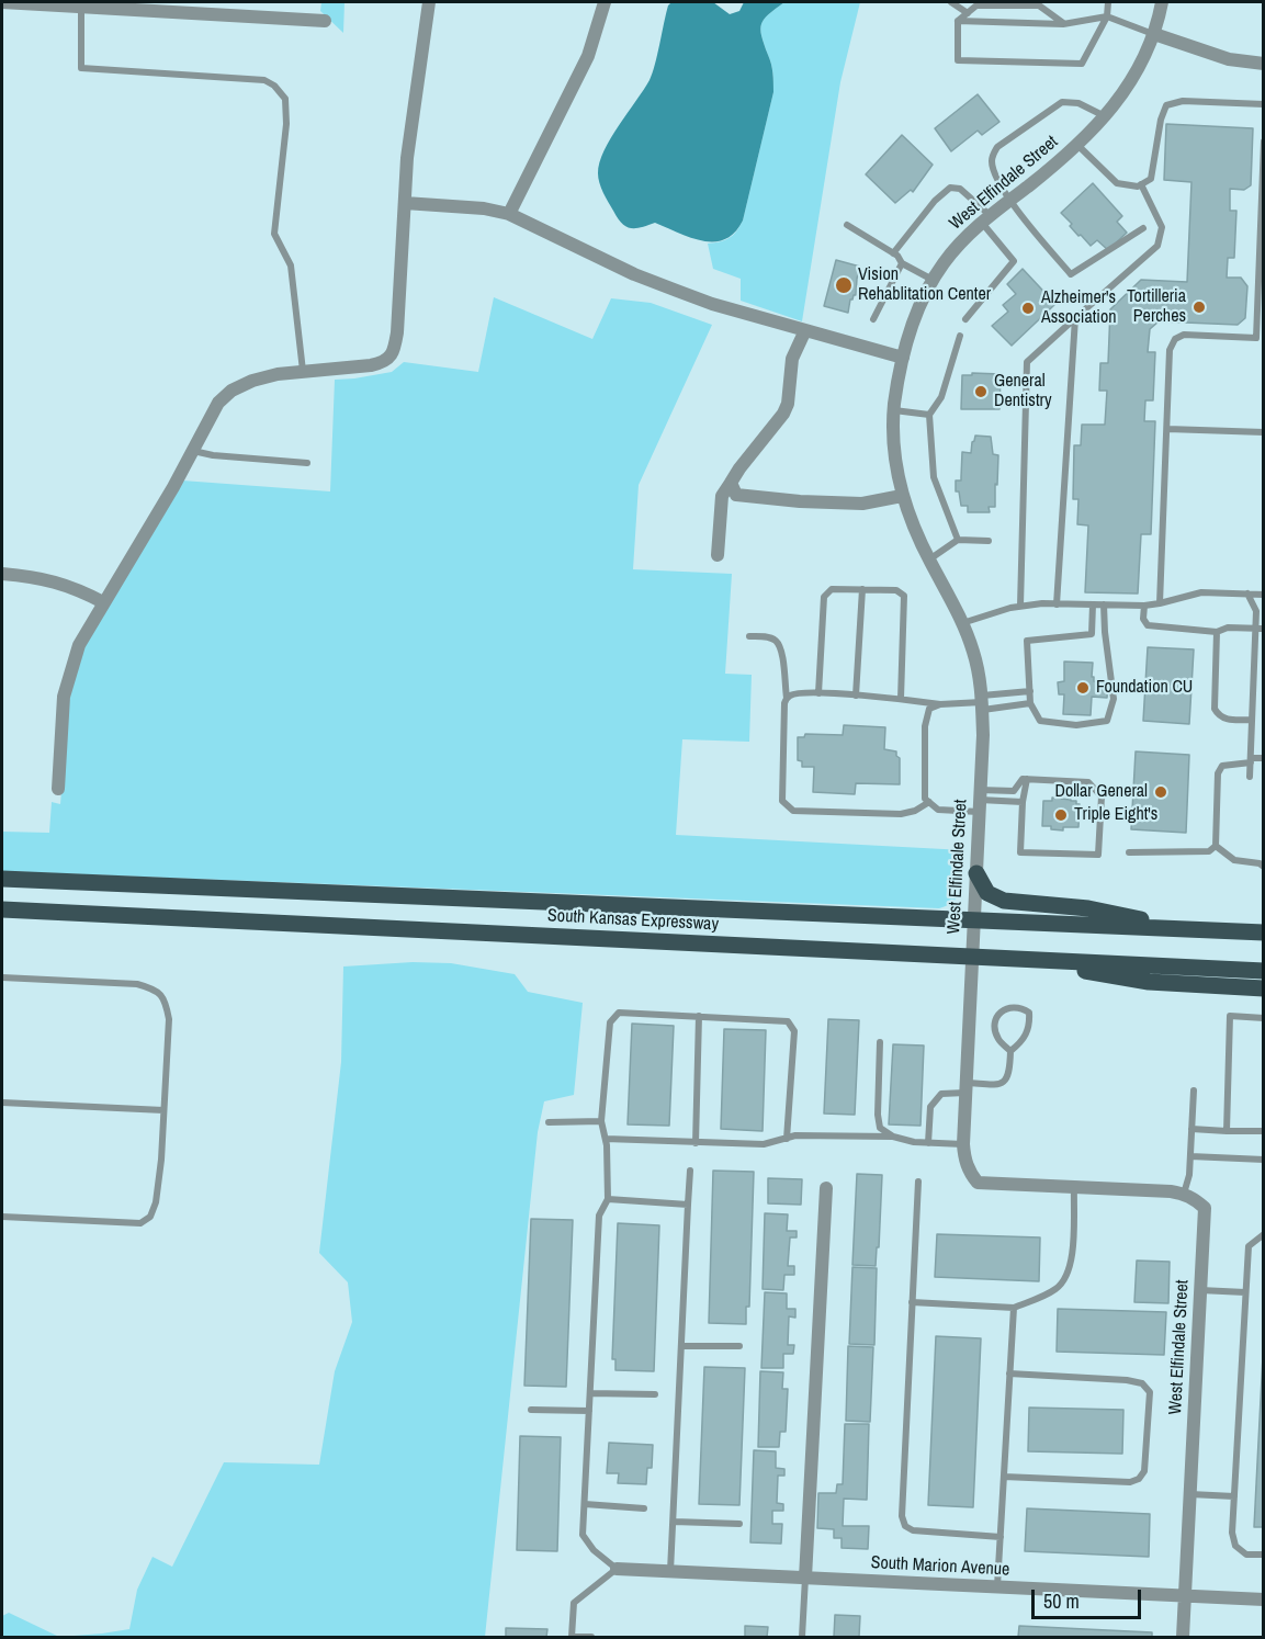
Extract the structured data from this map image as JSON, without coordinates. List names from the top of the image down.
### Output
{
  "streets": {
    "main road": ["South Kansas Expressway"],
    "street": ["West Elfindale Street", "South Marion Avenue"]
  },
  "crossings": [
    ["West Elfindale Street", "South Kansas Expressway"],
    ["West Elfindale Street", "South Marion Avenue"]
  ],
  "places": [
    "Vision Rehablitation Center",
    "Tortilleria Perches",
    "Alzheimer's Association",
    "General Dentistry",
    "Foundation CU",
    "Dollar General",
    "Triple Eight's"
  ],
  "scale_bar": "50 m"
}
